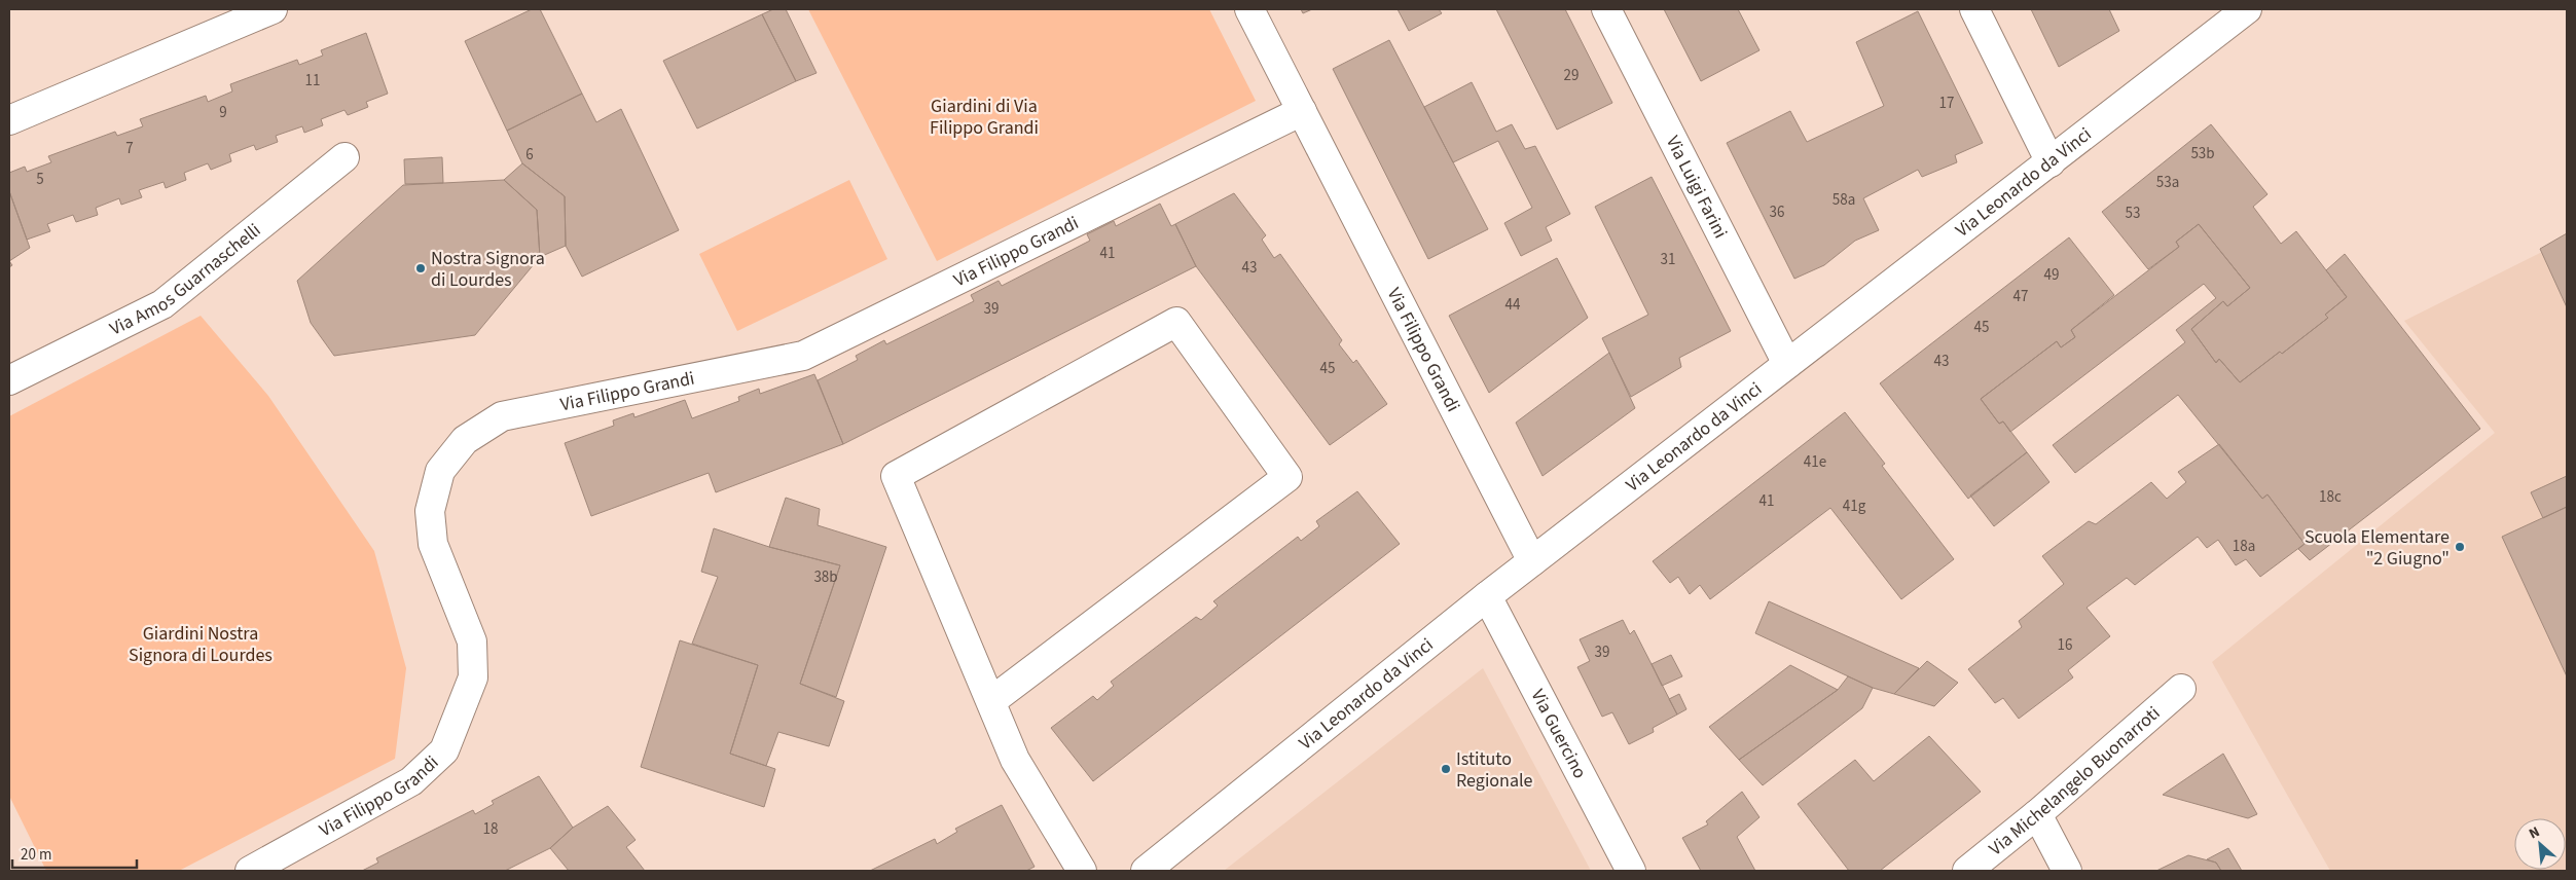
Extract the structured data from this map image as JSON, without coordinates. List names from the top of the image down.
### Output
{
  "streets": {
    "street": [
      "Via Leonardo da Vinci",
      "Via Luigi Farini",
      "Via Filippo Grandi",
      "Via Amos Guarnaschelli",
      "Via Guercino",
      "Via Michelangelo Buonarroti"
    ]
  },
  "crossings": [
    ["Via Leonardo da Vinci", "Via Luigi Farini"],
    ["Via Leonardo da Vinci", "Via Filippo Grandi"],
    ["Via Leonardo da Vinci", "Via Guercino"]
  ],
  "parks": ["Giardini di Via Filippo Grandi", "Giardini Nostra Signora di Lourdes"],
  "places": ["Nostra Signora di Lourdes", "Scuola Elementare \"2 Giugno\"", "Istituto Regionale"],
  "house_numbers": [
    "29",
    "11",
    "17",
    "9",
    "7",
    "53b",
    "6",
    "5",
    "53a",
    "58a",
    "36",
    "53",
    "41",
    "31",
    "43",
    "49",
    "47",
    "44",
    "39",
    "45",
    "43",
    "45",
    "41e",
    "18c",
    "41",
    "41g",
    "18a",
    "38b",
    "16",
    "39",
    "18"
  ],
  "scale_bar": "20 m",
  "north": "top left"
}
